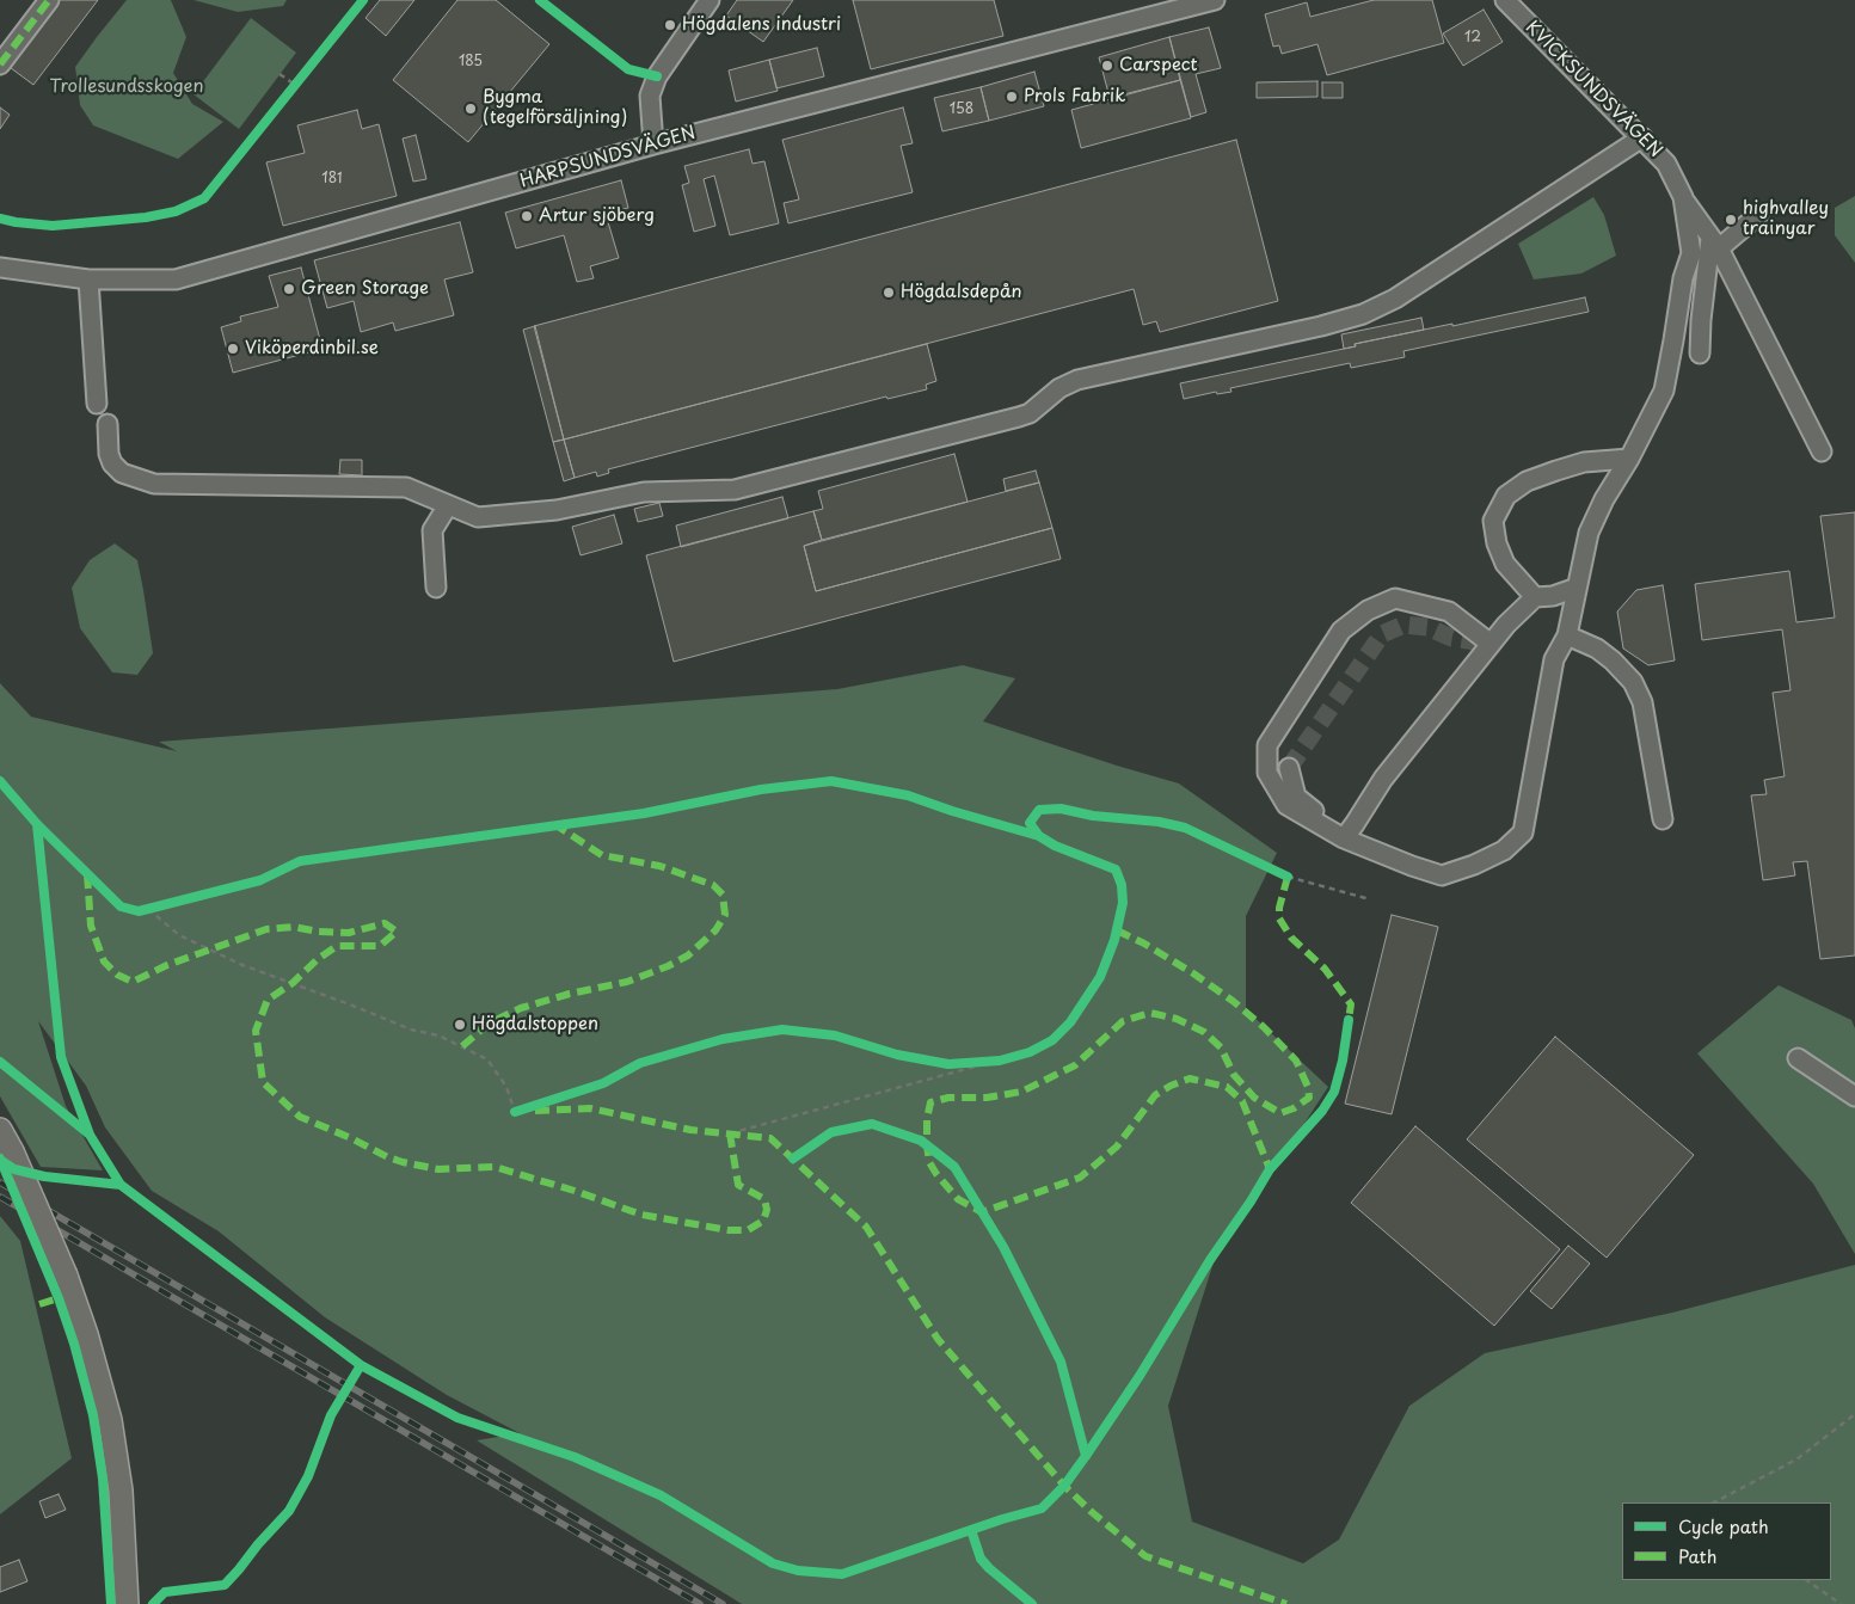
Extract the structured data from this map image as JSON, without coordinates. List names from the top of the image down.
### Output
{
  "streets": {
    "street": ["KVICKSUNDSVÄGEN", "HARPSUNDSVÄGEN"]
  },
  "parks": ["Trollesundsskogen"],
  "places": [
    "Högdalens industri",
    "Carspect",
    "Prols Fabrik",
    "Bygma (tegelförsäljning)",
    "Artur sjöberg",
    "highvalley trainyar",
    "Green Storage",
    "Högdalsdepån",
    "Viköperdinbil.se",
    "Högdalstoppen"
  ],
  "house_numbers": [
    "12",
    "185",
    "158",
    "181"
  ],
  "legend": ["Cycle path", "Path"]
}
